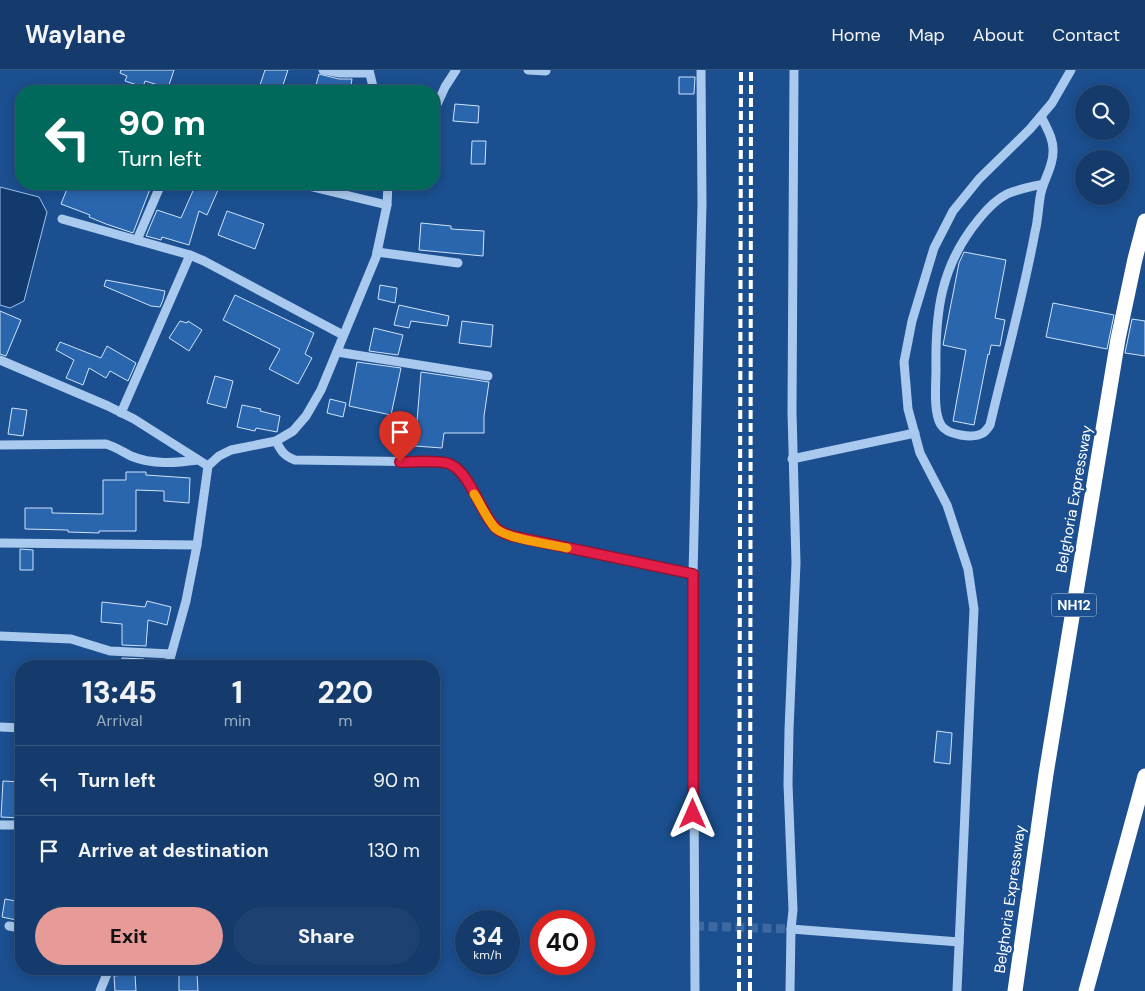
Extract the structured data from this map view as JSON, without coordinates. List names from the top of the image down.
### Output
{
  "streets": {
    "highway": ["Belghoria Expressway", "NH12"]
  },
  "page": {
    "header": "Waylane",
    "nav": [
      "Home",
      "Map",
      "About",
      "Contact"
    ],
    "turn": ["90 m", "Turn left"],
    "eta": [
      "13:45",
      "Arrival",
      "1",
      "min",
      "220",
      "m"
    ],
    "list": [
      {
        "name": "Turn left",
        "value": "90 m"
      },
      {
        "name": "Arrive at destination",
        "value": "130 m"
      }
    ],
    "buttons": ["Exit", "Share"],
    "speed": "34 km/h",
    "limit": "40"
  }
}
